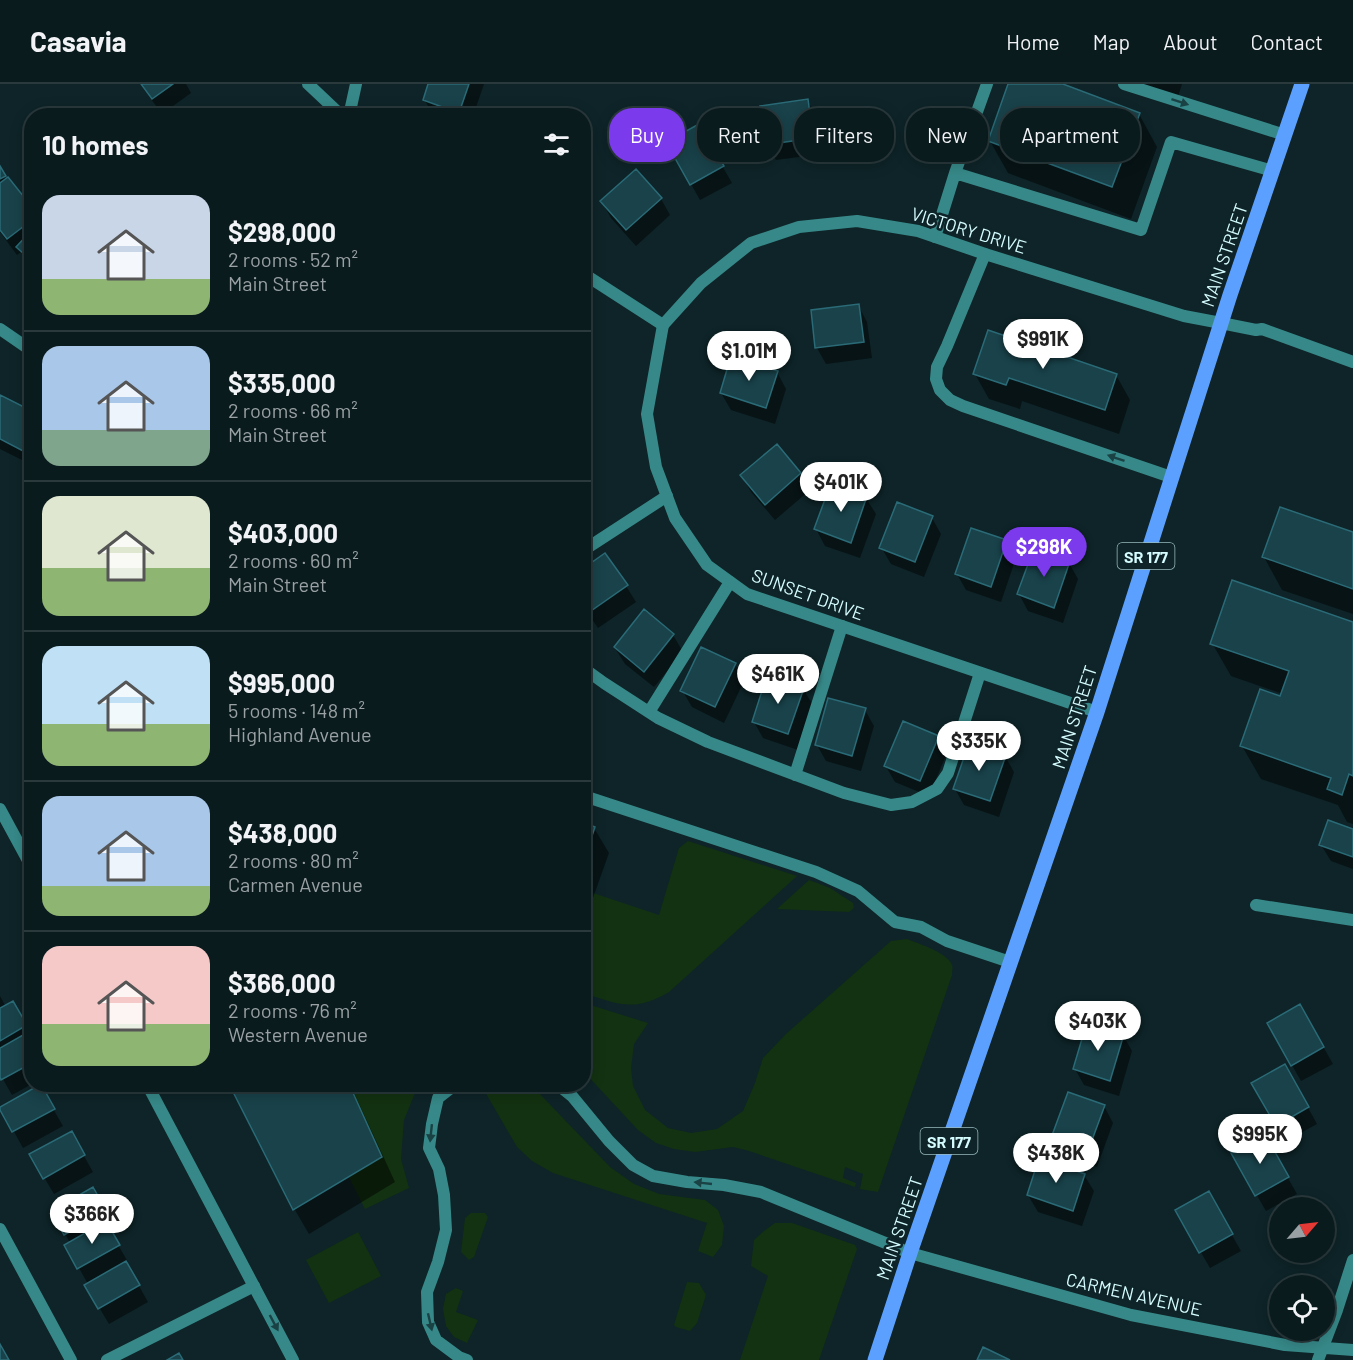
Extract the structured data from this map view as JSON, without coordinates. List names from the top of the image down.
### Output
{
  "streets": {
    "main road": ["MAIN STREET", "SR 177"],
    "street": ["VICTORY DRIVE", "SUNSET DRIVE", "CARMEN AVENUE"]
  },
  "crossings": [
    ["VICTORY DRIVE", "MAIN STREET"],
    ["VICTORY DRIVE", "SUNSET DRIVE"],
    ["MAIN STREET", "SUNSET DRIVE"],
    ["MAIN STREET", "CARMEN AVENUE"]
  ],
  "one_way": ["CARMEN AVENUE"],
  "north": "top right",
  "page": {
    "header": "Casavia",
    "nav": [
      "Home",
      "Map",
      "About",
      "Contact"
    ],
    "chip": [
      "Buy",
      "Rent",
      "Filters",
      "New",
      "Apartment"
    ],
    "heading": "10 homes",
    "list": [
      {
        "name": "$298,000",
        "note": "2 rooms · 52 m² · Main Street"
      },
      {
        "name": "$335,000",
        "note": "2 rooms · 66 m² · Main Street"
      },
      {
        "name": "$403,000",
        "note": "2 rooms · 60 m² · Main Street"
      },
      {
        "name": "$995,000",
        "note": "5 rooms · 148 m² · Highland Avenue"
      },
      {
        "name": "$438,000",
        "note": "2 rooms · 80 m² · Carmen Avenue"
      },
      {
        "name": "$366,000",
        "note": "2 rooms · 76 m² · Western Avenue"
      }
    ],
    "price": [
      "$991K",
      "$1.01M",
      "$401K",
      "$298K",
      "$461K",
      "$335K",
      "$403K",
      "$995K",
      "$438K",
      "$366K"
    ]
  }
}
